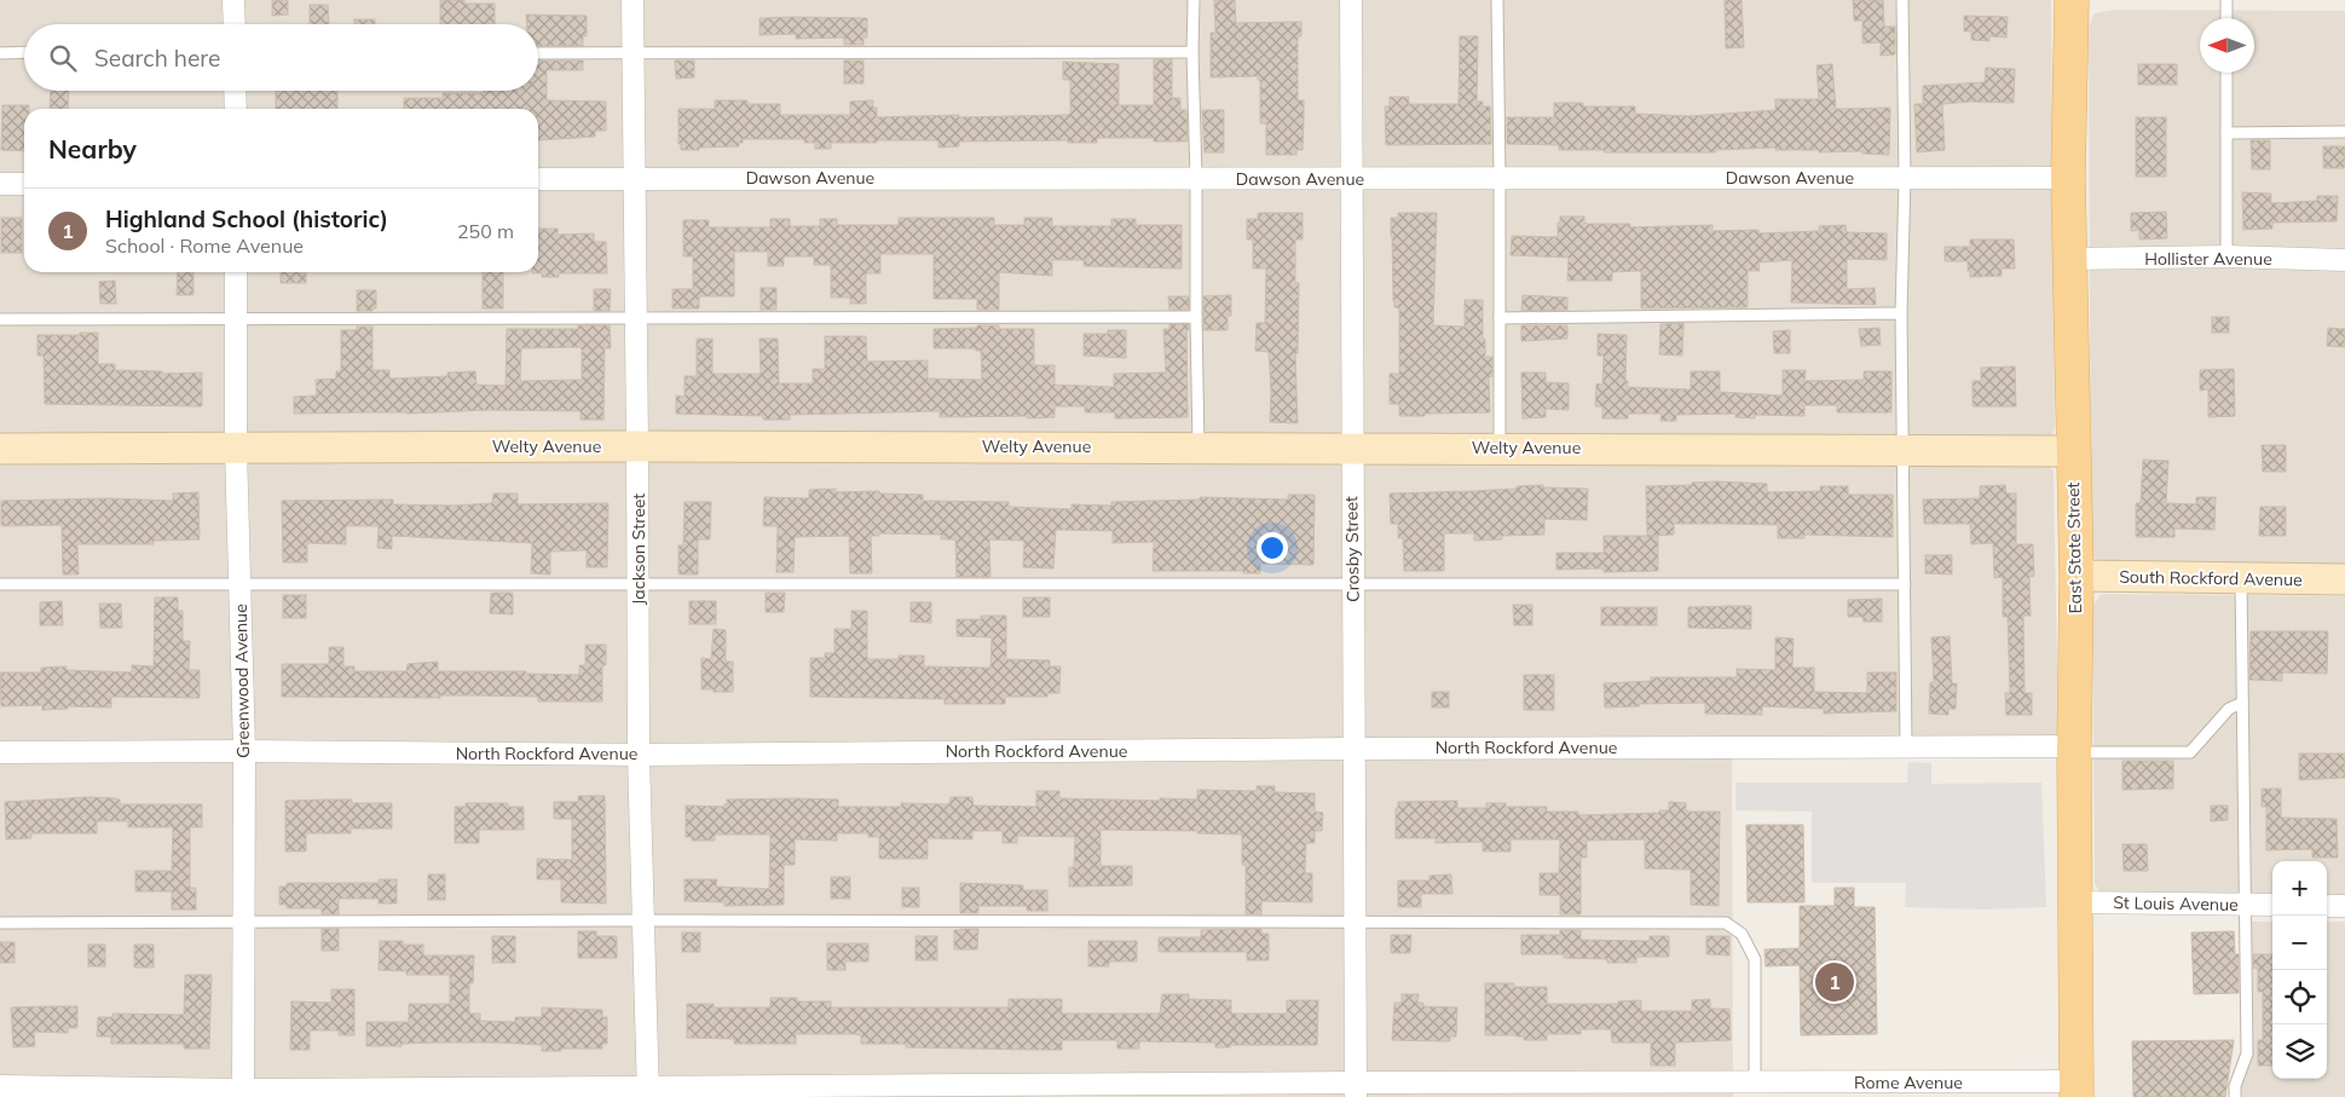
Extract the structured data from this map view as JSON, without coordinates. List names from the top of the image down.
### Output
{
  "streets": {
    "main road": ["East State Street"],
    "street": [
      "Dawson Avenue",
      "Hollister Avenue",
      "Welty Avenue",
      "Jackson Street",
      "Crosby Street",
      "South Rockford Avenue",
      "Greenwood Avenue",
      "North Rockford Avenue",
      "St Louis Avenue",
      "Rome Avenue"
    ]
  },
  "crossings": [
    ["Dawson Avenue", "East State Street"],
    ["Dawson Avenue", "Jackson Street"],
    ["Dawson Avenue", "Crosby Street"],
    ["Hollister Avenue", "East State Street"],
    ["Welty Avenue", "East State Street"],
    ["Welty Avenue", "Jackson Street"],
    ["Welty Avenue", "Crosby Street"],
    ["Welty Avenue", "Greenwood Avenue"],
    ["East State Street", "South Rockford Avenue"],
    ["East State Street", "North Rockford Avenue"],
    ["East State Street", "St Louis Avenue"],
    ["East State Street", "Rome Avenue"],
    ["Jackson Street", "North Rockford Avenue"],
    ["Jackson Street", "Rome Avenue"],
    ["Crosby Street", "North Rockford Avenue"],
    ["Crosby Street", "Rome Avenue"],
    ["Greenwood Avenue", "North Rockford Avenue"],
    ["Greenwood Avenue", "Rome Avenue"]
  ],
  "north": "left",
  "page": {
    "search": "Search here",
    "heading": "Nearby",
    "list": [
      {
        "mark": "1",
        "name": "Highland School (historic)",
        "note": "School · Rome Avenue",
        "value": "250 m"
      }
    ],
    "map_buttons": ["+", "−"],
    "pins": "1"
  }
}
